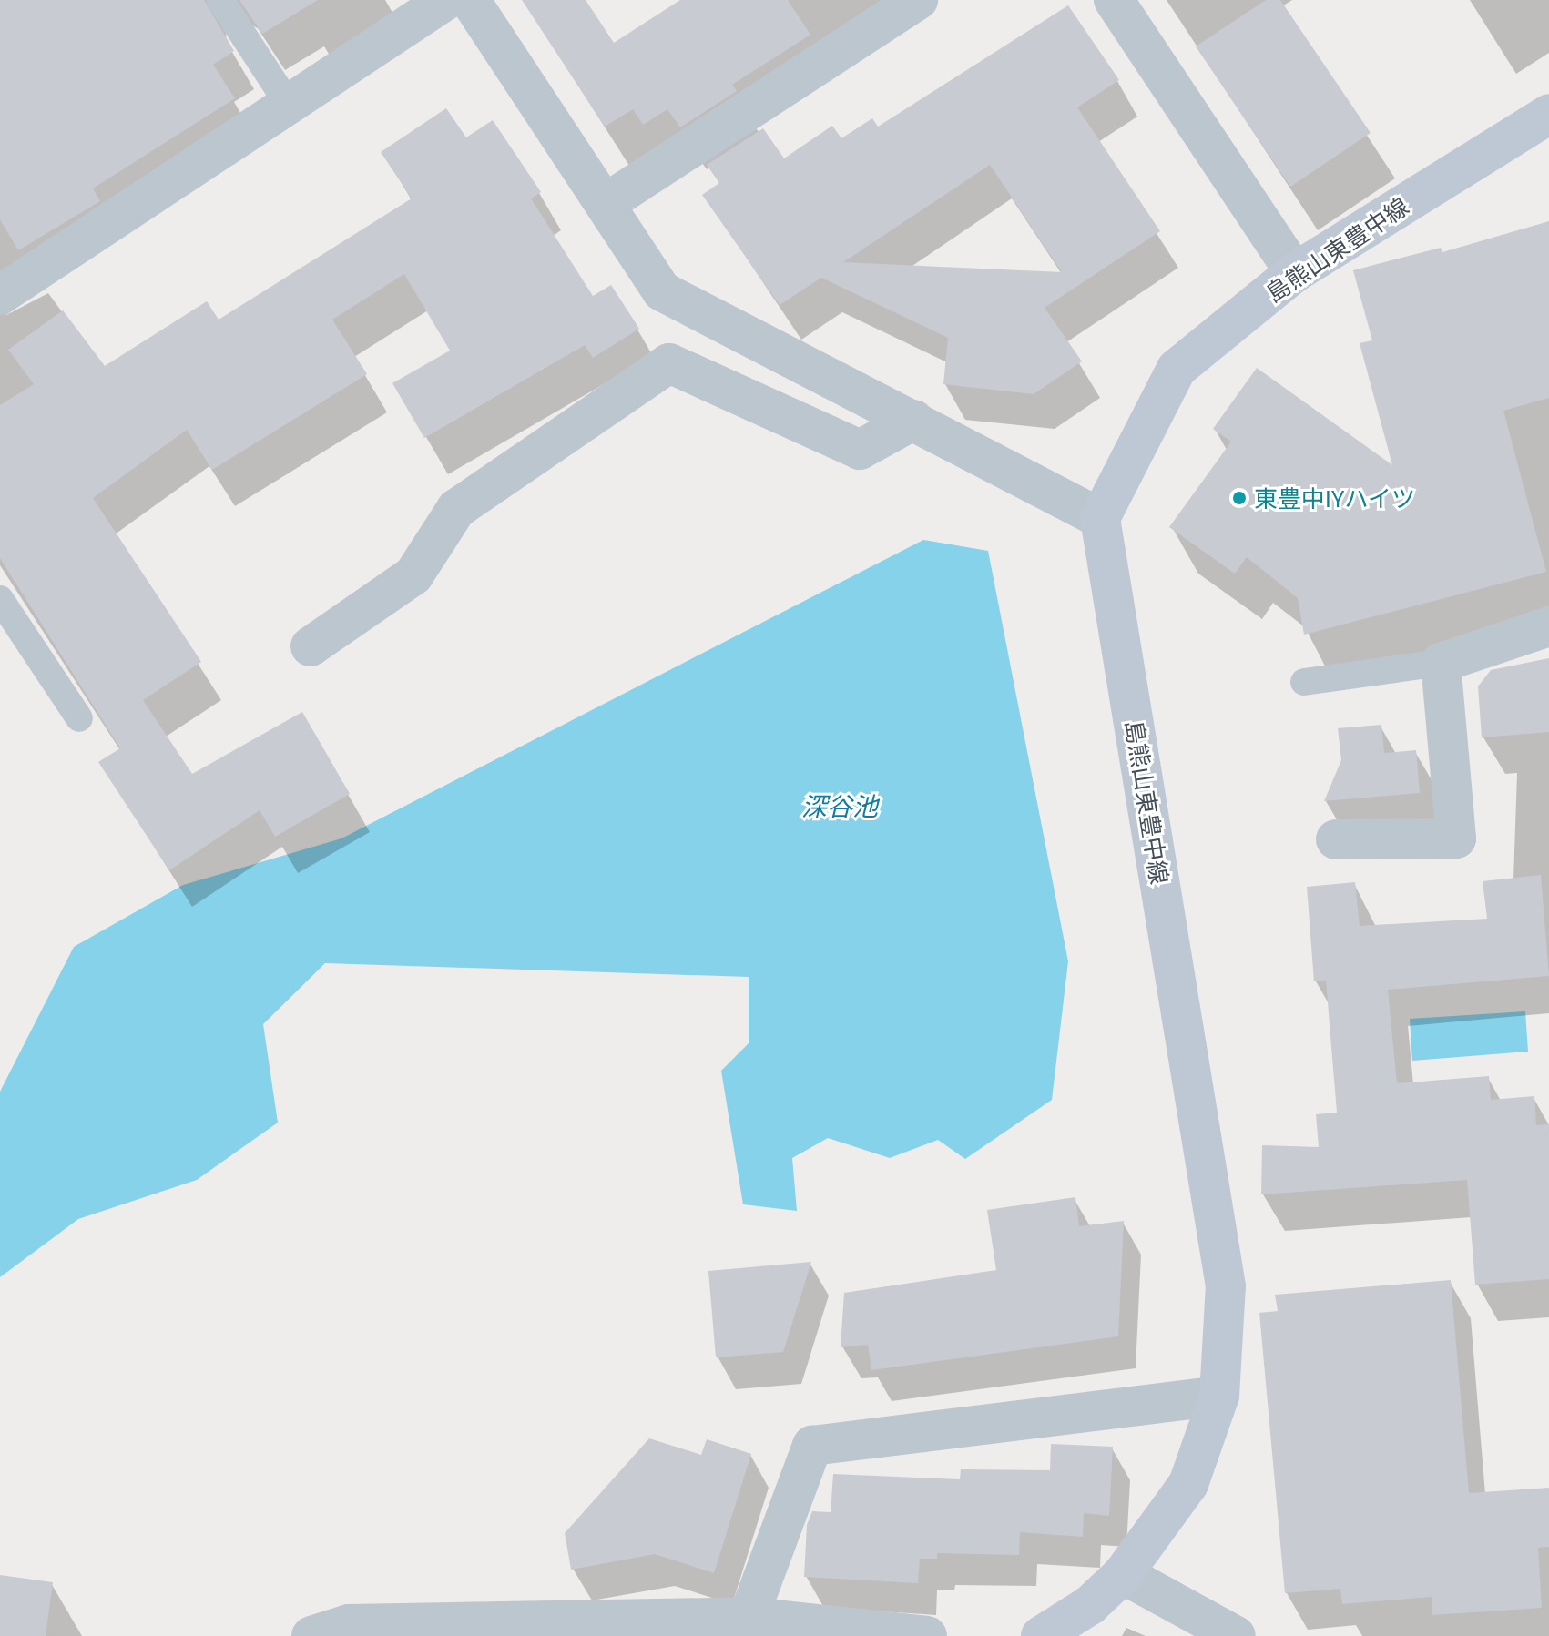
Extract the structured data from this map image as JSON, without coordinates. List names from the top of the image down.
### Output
{
  "streets": {
    "street": ["島熊山東豊中線"]
  },
  "water": ["深谷池"],
  "places": ["東豊中IYハイツ"]
}
